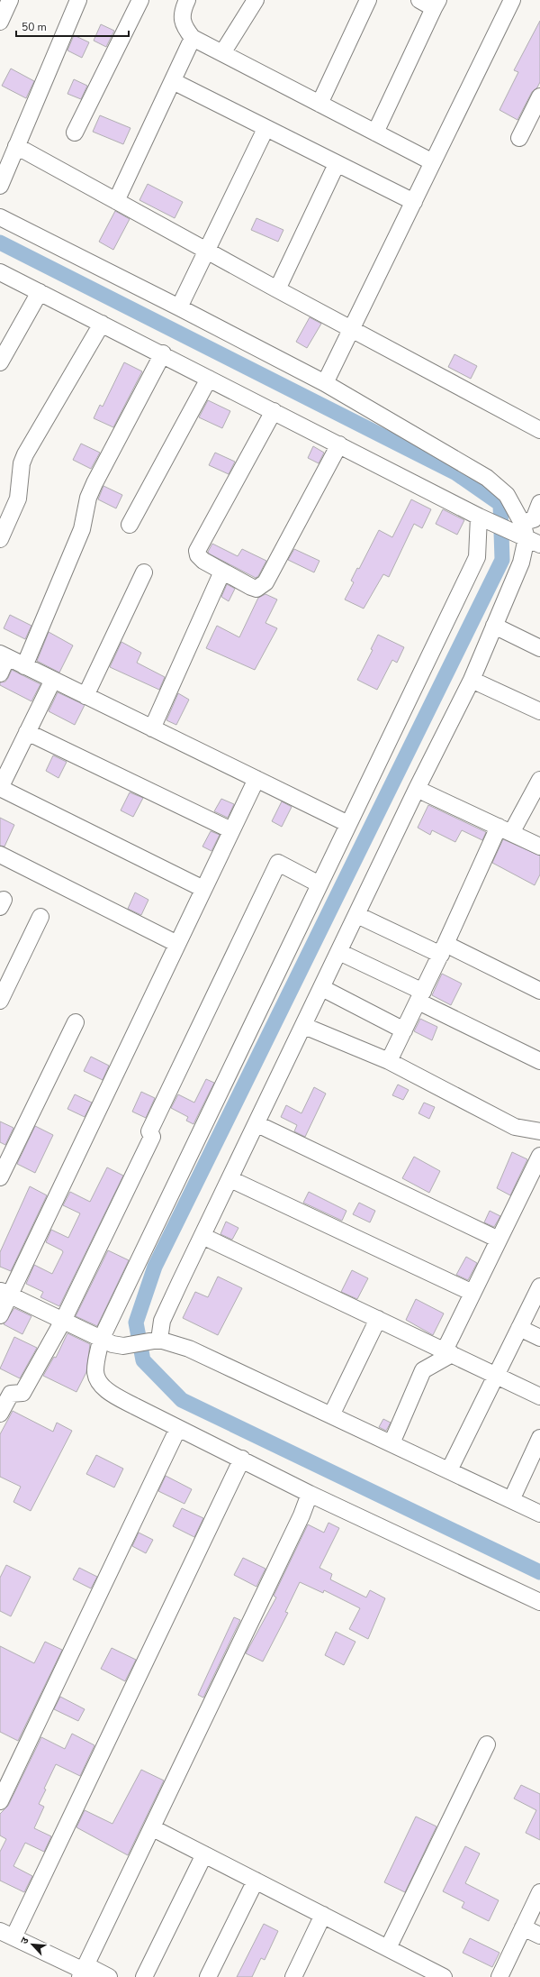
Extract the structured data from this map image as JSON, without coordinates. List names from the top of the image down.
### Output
{
  "scale_bar": "50 m",
  "north": "top left"
}
